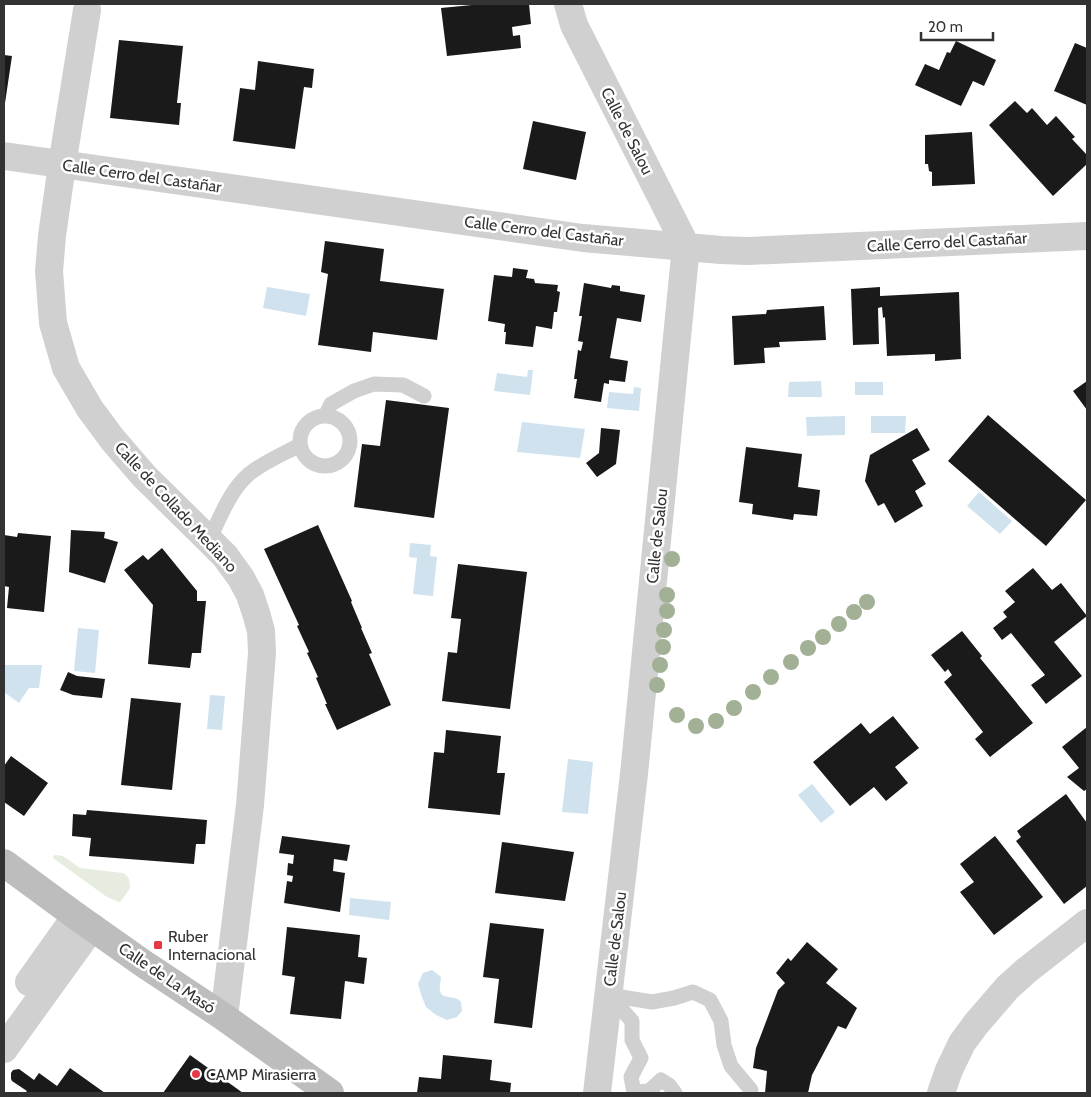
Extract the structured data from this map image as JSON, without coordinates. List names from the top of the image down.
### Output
{
  "streets": {
    "street": [
      "Calle de Salou",
      "Calle Cerro del Castañar",
      "Calle de Collado Mediano",
      "Calle de La Masó"
    ]
  },
  "crossings": [
    ["Calle de Salou", "Calle Cerro del Castañar"],
    ["Calle Cerro del Castañar", "Calle de Collado Mediano"],
    ["Calle de Collado Mediano", "Calle de La Masó"]
  ],
  "places": {
    "transit": ["Ruber Internacional"],
    "other": ["CAMP Mirasierra"]
  },
  "scale_bar": "20 m"
}
